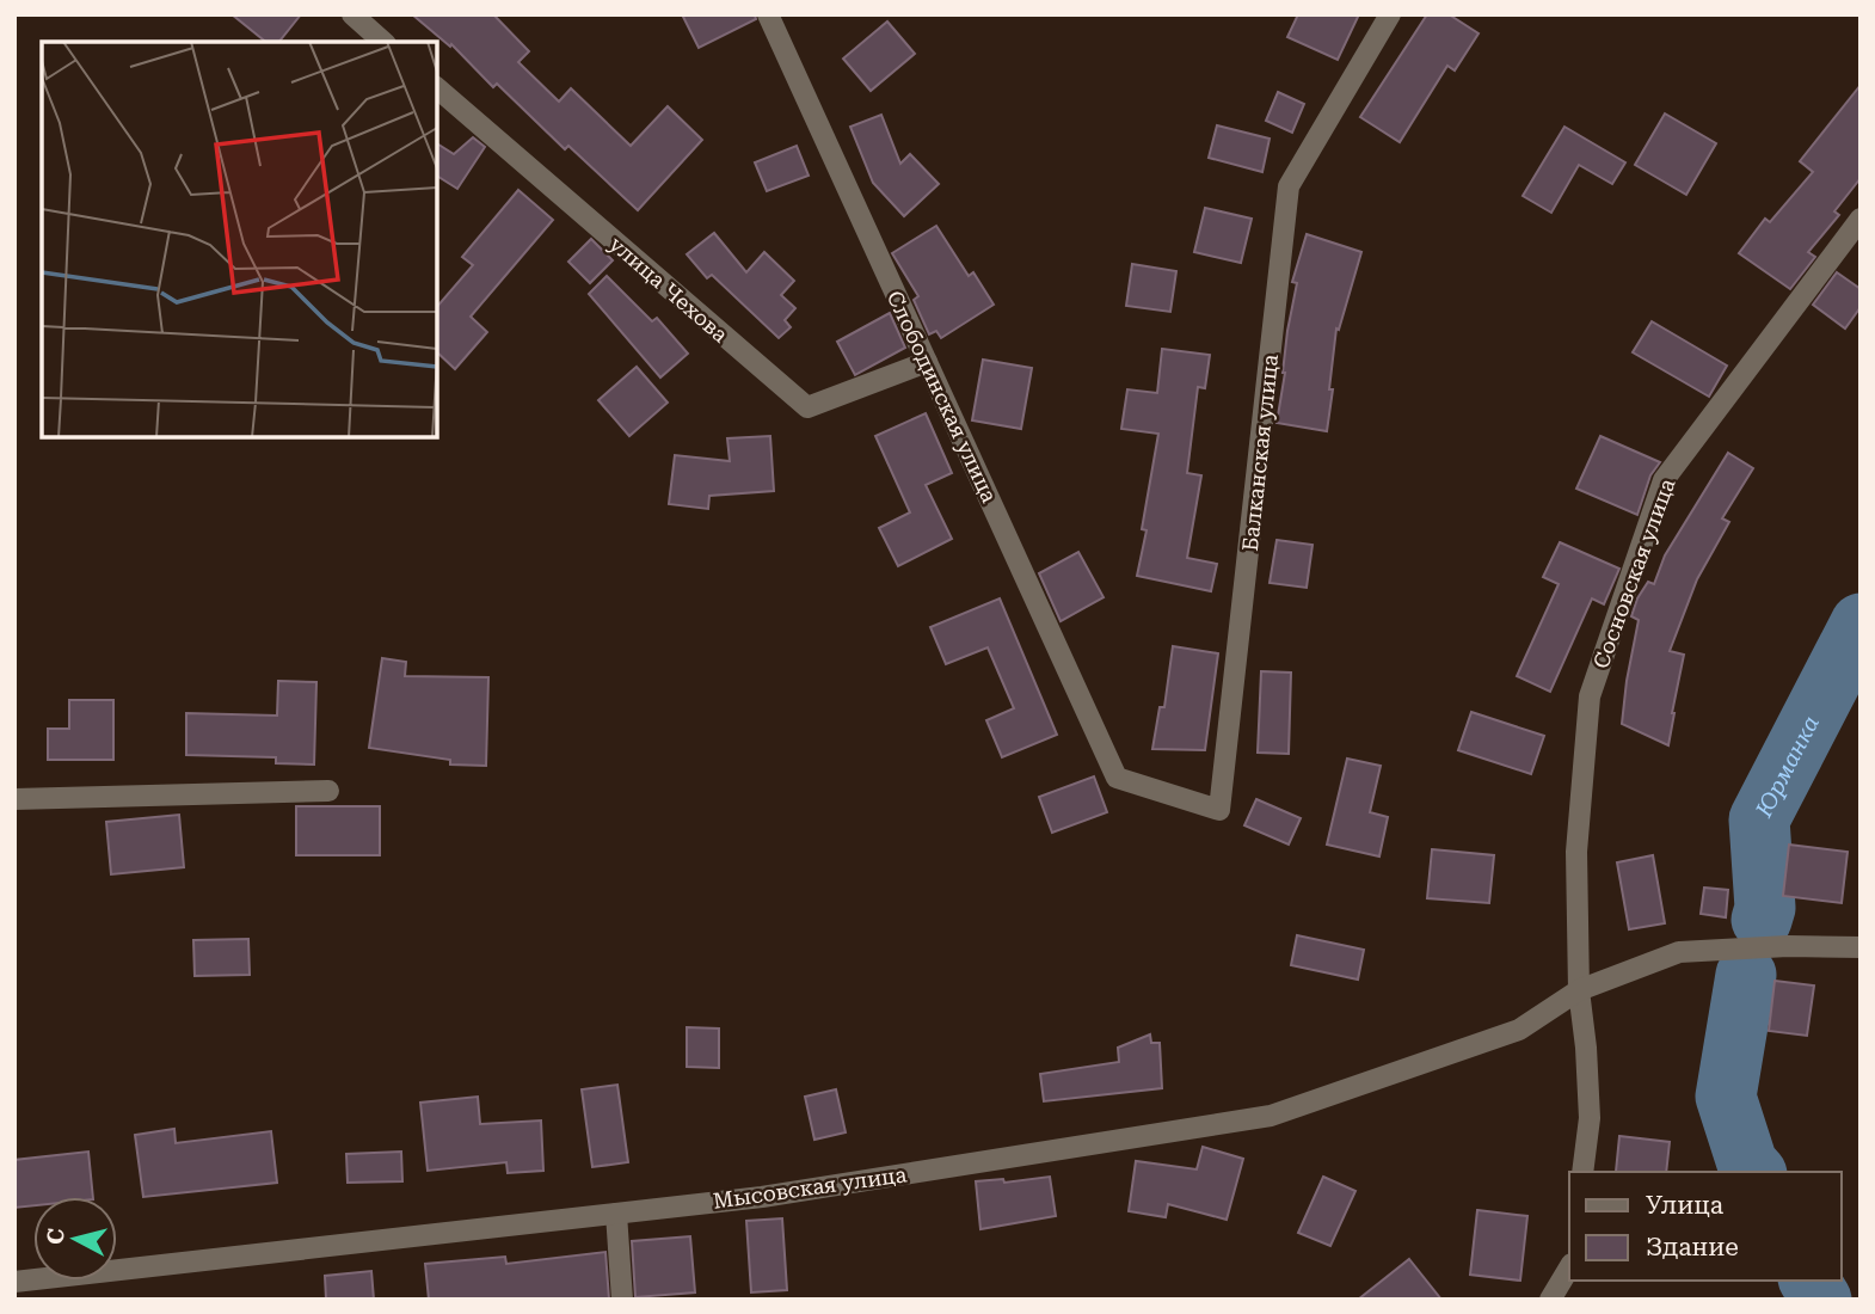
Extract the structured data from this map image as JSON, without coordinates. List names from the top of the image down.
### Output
{
  "streets": {
    "street": [
      "улица Чехова",
      "Слободинская улица",
      "Балканская улица",
      "Сосновская улица",
      "Мысовская улица"
    ]
  },
  "crossings": [
    ["улица Чехова", "Слободинская улица"],
    ["Слободинская улица", "Балканская улица"],
    ["Сосновская улица", "Мысовская улица"]
  ],
  "water": ["Юрманка"],
  "legend": ["Улица", "Здание"],
  "north": "left"
}
